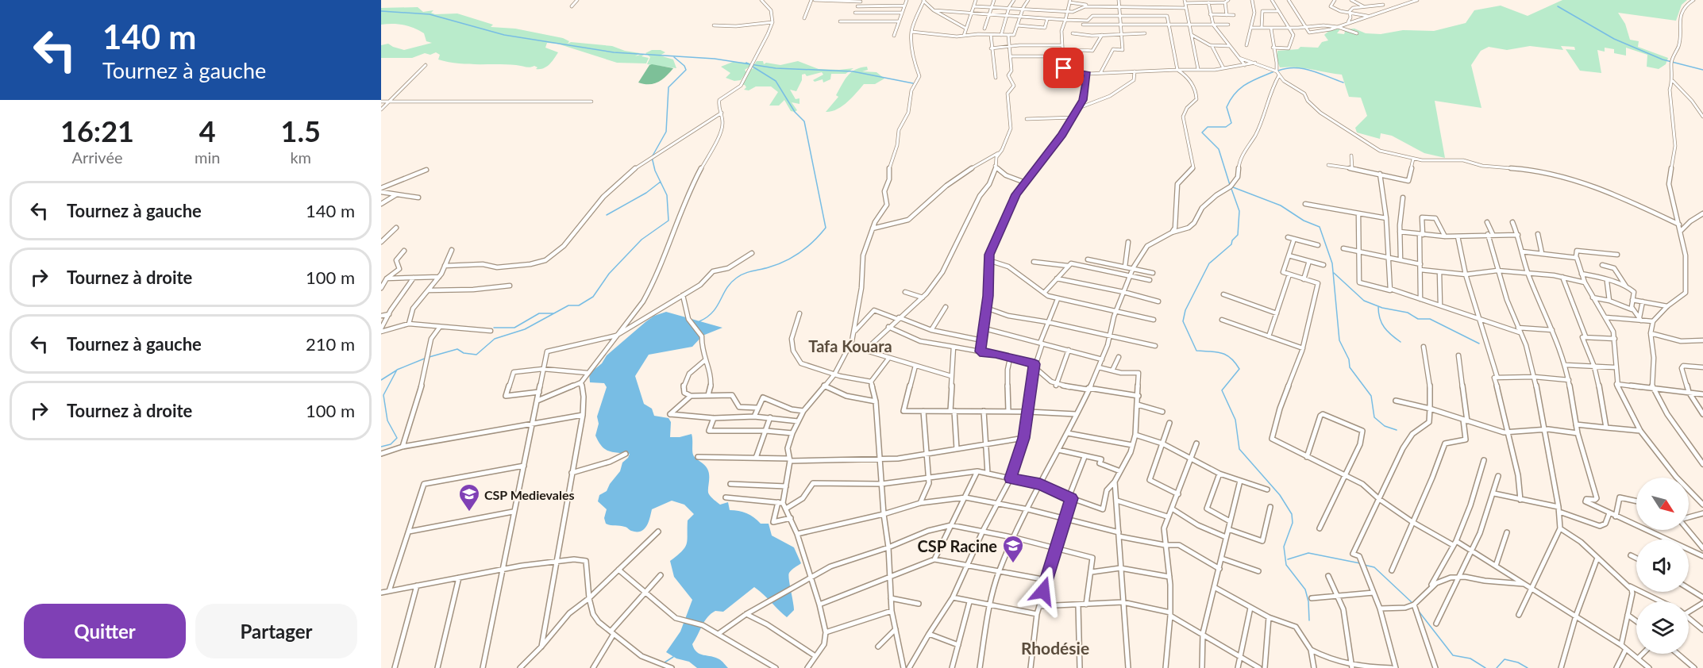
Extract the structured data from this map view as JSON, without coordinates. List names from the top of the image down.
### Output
{
  "districts": ["Tafa Kouara", "Rhodésie"],
  "places": {
    "school or university": ["CSP Medievales", "CSP Racine"]
  },
  "north": "bottom right",
  "page": {
    "turn": ["140 m", "Tournez à gauche"],
    "eta": [
      "16:21",
      "Arrivée",
      "4",
      "min",
      "1.5",
      "km"
    ],
    "list": [
      {
        "name": "Tournez à gauche",
        "value": "140 m"
      },
      {
        "name": "Tournez à droite",
        "value": "100 m"
      },
      {
        "name": "Tournez à gauche",
        "value": "210 m"
      },
      {
        "name": "Tournez à droite",
        "value": "100 m"
      }
    ],
    "buttons": ["Quitter", "Partager"]
  }
}
